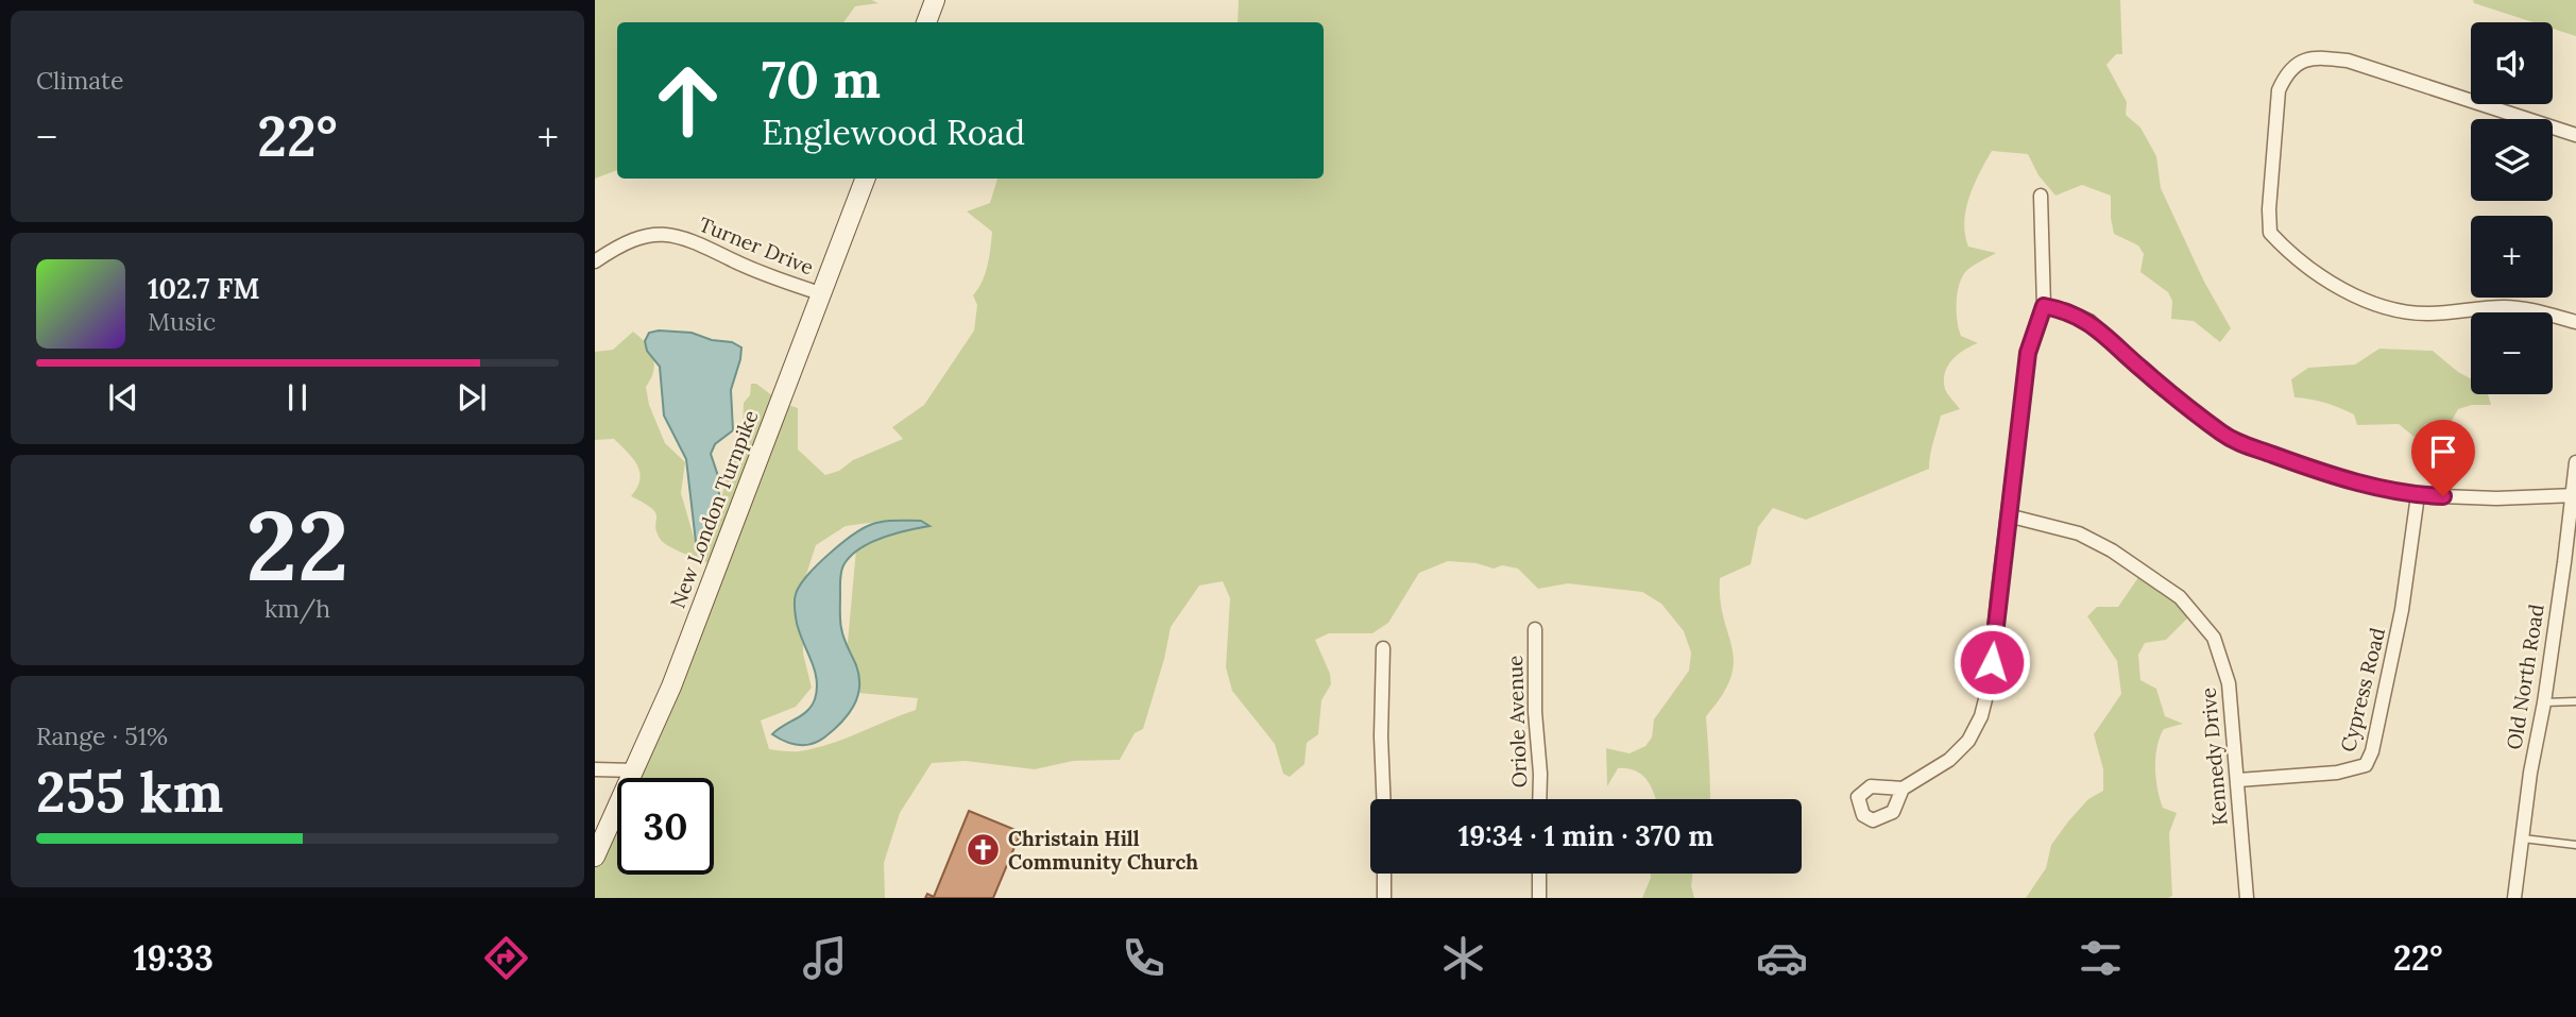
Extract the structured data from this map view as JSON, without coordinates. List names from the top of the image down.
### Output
{
  "streets": {
    "main road": ["New London Turnpike"],
    "street": [
      "Turner Drive",
      "Old North Road",
      "Cypress Road",
      "Oriole Avenue",
      "Kennedy Drive"
    ]
  },
  "crossings": [
    ["Turner Drive", "New London Turnpike"],
    ["Cypress Road", "Kennedy Drive"]
  ],
  "places": {
    "church": ["Christain Hill Community Church"]
  },
  "page": {
    "tile": [
      "Climate",
      ["22", "km/h"],
      ["Range · 51%", "255 km"]
    ],
    "map_buttons": ["+", "−"],
    "turn": ["70 m", "Englewood Road"],
    "heat": ["−", "22°", "+"],
    "song": ["102.7 FM", "Music"],
    "limit": "30",
    "trip": "19:34 · 1 min · 370 m",
    "tabs": ["19:33", "22°"]
  }
}
